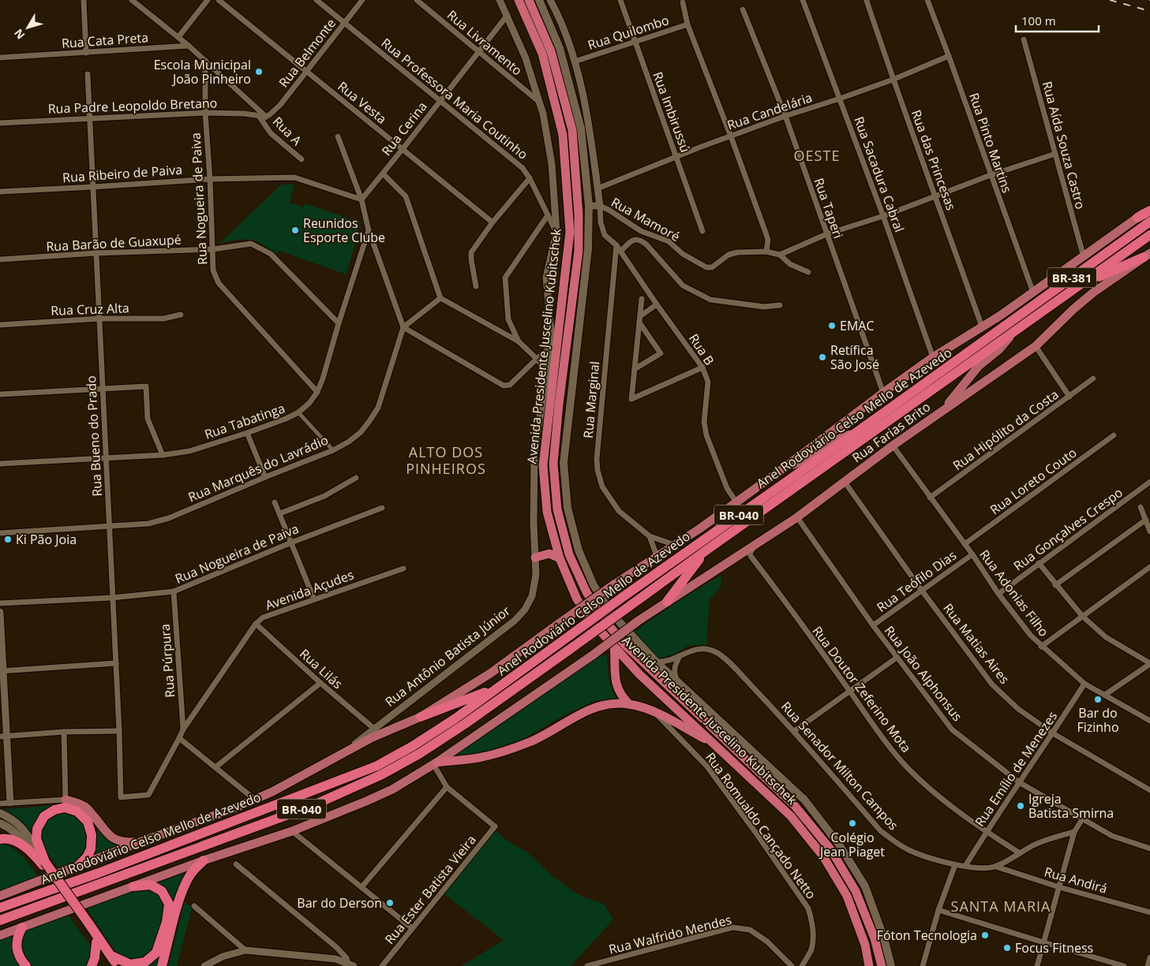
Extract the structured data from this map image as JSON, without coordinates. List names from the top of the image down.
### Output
{
  "streets": {
    "highway": [
      "BR-381",
      "Avenida Presidente Juscelino Kubitschek",
      "Anel Rodoviário Celso Mello de Azevedo",
      "BR-040"
    ],
    "main road": ["Rua Farias Brito"],
    "street": [
      "Rua Quilombo",
      "Rua Cata Preta",
      "Rua Livramento",
      "Rua Belmonte",
      "Rua Professora Maria Coutinho",
      "Rua Vesta",
      "Rua Padre Leopoldo Bretano",
      "Rua Candelária",
      "Rua Imbirussú",
      "Rua Cerina",
      "Rua A",
      "Rua Pinto Martins",
      "Rua Aída Souza Castro",
      "Rua das Princesas",
      "Rua Ribeiro de Paiva",
      "Rua Sacadura Cabral",
      "Rua Nogueira de Paiva",
      "Rua Taperi",
      "Rua Mamoré",
      "Rua Barão de Guaxupé",
      "Rua Cruz Alta",
      "Rua B",
      "Rua Marginal",
      "Rua Tabatinga",
      "Rua Hipólito da Costa",
      "Rua Bueno do Prado",
      "Rua Marquês do Lavrádio",
      "Rua Loreto Couto",
      "Rua Gonçalves Crespo",
      "Rua Teófilo Dias",
      "Avenida Açudes",
      "Rua Adonias Filho",
      "Rua Matias Aires",
      "Rua Antônio Batista Júnior",
      "Rua Púrpura",
      "Rua Lilás",
      "Rua João Alphonsus",
      "Rua Doutor Zeferino Mota",
      "Rua Senador Milton Campos",
      "Rua Emílio de Menezes",
      "Rua Romualdo Cançado Netto",
      "Rua Andirá",
      "Rua Ester Batista Vieira",
      "Rua Walfrido Mendes"
    ]
  },
  "crossings": [
    ["Rua Quilombo", "Rua Imbirussú"],
    ["Rua Livramento", "Rua Cerina"],
    ["Rua Livramento", "Rua Antônio Batista Júnior"],
    ["Rua Belmonte", "Rua Professora Maria Coutinho"],
    ["Rua Belmonte", "Rua Vesta"],
    ["Rua Belmonte", "Rua Padre Leopoldo Bretano"],
    ["Rua Professora Maria Coutinho", "Rua Cerina"],
    ["Rua Professora Maria Coutinho", "Rua Antônio Batista Júnior"],
    ["Rua Vesta", "Rua Cerina"],
    ["Rua Padre Leopoldo Bretano", "Rua A"],
    ["Rua Padre Leopoldo Bretano", "Rua Nogueira de Paiva"],
    ["Rua Padre Leopoldo Bretano", "Rua Bueno do Prado"],
    ["Rua Candelária", "Rua Imbirussú"],
    ["Rua Candelária", "Rua Pinto Martins"],
    ["Rua Candelária", "Rua das Princesas"],
    ["Rua Candelária", "Rua Sacadura Cabral"],
    ["Rua Candelária", "Rua Taperi"],
    ["Rua Cerina", "Rua Ribeiro de Paiva"],
    ["Rua Cerina", "Rua Antônio Batista Júnior"],
    ["Rua Pinto Martins", "Anel Rodoviário Celso Mello de Azevedo"],
    ["Rua Aída Souza Castro", "Anel Rodoviário Celso Mello de Azevedo"],
    ["Rua das Princesas", "Anel Rodoviário Celso Mello de Azevedo"],
    ["Rua Ribeiro de Paiva", "Rua Nogueira de Paiva"],
    ["Rua Ribeiro de Paiva", "Rua Bueno do Prado"],
    ["Rua Sacadura Cabral", "Anel Rodoviário Celso Mello de Azevedo"],
    ["Rua Nogueira de Paiva", "Rua Barão de Guaxupé"],
    ["Rua Nogueira de Paiva", "Rua Tabatinga"],
    ["Rua Nogueira de Paiva", "Rua Bueno do Prado"],
    ["Rua Nogueira de Paiva", "Rua Púrpura"],
    ["Rua Taperi", "Anel Rodoviário Celso Mello de Azevedo"],
    ["Rua Mamoré", "Rua B"],
    ["Rua Barão de Guaxupé", "Rua Tabatinga"],
    ["Rua Barão de Guaxupé", "Rua Bueno do Prado"],
    ["Rua Cruz Alta", "Rua Bueno do Prado"],
    ["Avenida Presidente Juscelino Kubitschek", "Rua Senador Milton Campos"],
    ["Rua B", "Rua Marginal"],
    ["Rua B", "Anel Rodoviário Celso Mello de Azevedo"],
    ["Rua Marginal", "Anel Rodoviário Celso Mello de Azevedo"],
    ["Anel Rodoviário Celso Mello de Azevedo", "Rua Antônio Batista Júnior"],
    ["Rua Tabatinga", "Rua Bueno do Prado"],
    ["Rua Hipólito da Costa", "Rua Adonias Filho"],
    ["Rua Farias Brito", "Rua Adonias Filho"],
    ["Rua Farias Brito", "Rua Matias Aires"],
    ["Rua Farias Brito", "Rua João Alphonsus"],
    ["Rua Farias Brito", "Rua Doutor Zeferino Mota"],
    ["Rua Bueno do Prado", "Rua Marquês do Lavrádio"],
    ["Rua Bueno do Prado", "Avenida Açudes"],
    ["Rua Loreto Couto", "Rua Adonias Filho"],
    ["Rua Gonçalves Crespo", "Rua Adonias Filho"],
    ["Rua Teófilo Dias", "Rua Adonias Filho"],
    ["Rua Teófilo Dias", "Rua Matias Aires"],
    ["Rua Teófilo Dias", "Rua João Alphonsus"],
    ["Avenida Açudes", "Rua Púrpura"],
    ["Avenida Açudes", "Rua Lilás"],
    ["Rua Adonias Filho", "Rua Emílio de Menezes"],
    ["Rua Matias Aires", "Rua Emílio de Menezes"],
    ["Rua Antônio Batista Júnior", "Rua Lilás"],
    ["Rua João Alphonsus", "Rua Emílio de Menezes"],
    ["Rua Doutor Zeferino Mota", "Rua Senador Milton Campos"],
    ["Rua Doutor Zeferino Mota", "Rua Emílio de Menezes"],
    ["Rua Senador Milton Campos", "Rua Emílio de Menezes"],
    ["Rua Senador Milton Campos", "Rua Andirá"]
  ],
  "districts": ["OESTE", "ALTO DOS PINHEIROS", "SANTA MARIA"],
  "places": [
    "Escola Municipal João Pinheiro",
    "Reunidos Esporte Clube",
    "EMAC",
    "Retífica São José",
    "Ki Pão Joia",
    "Bar do Fizinho",
    "Igreja Batista Smirna",
    "Colégio Jean Piaget",
    "Bar do Derson",
    "Fóton Tecnologia",
    "Focus Fitness"
  ],
  "scale_bar": "100 m",
  "north": "bottom left"
}
